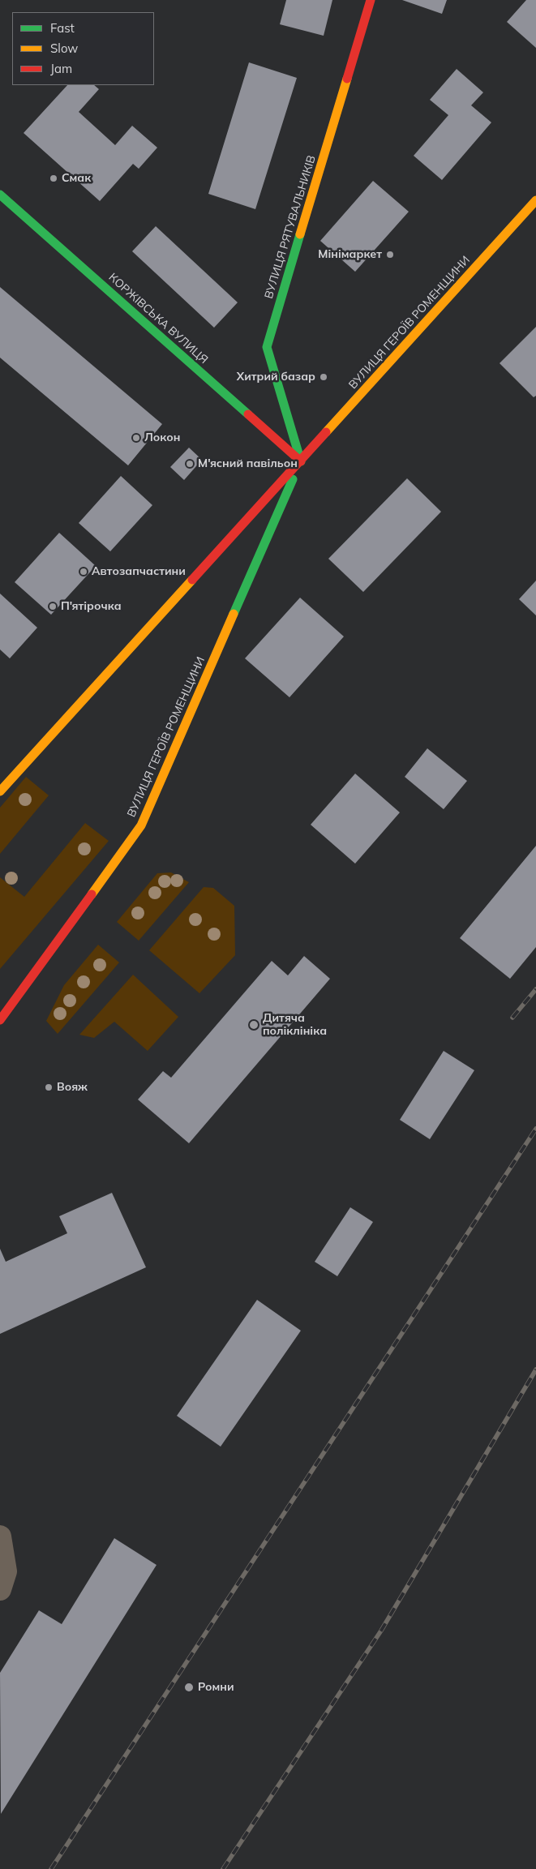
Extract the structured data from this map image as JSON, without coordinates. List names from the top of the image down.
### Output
{
  "streets": {
    "street": ["ВУЛИЦЯ РЯТУВАЛЬНИКІВ", "КОРЖІВСЬКА ВУЛИЦЯ", "ВУЛИЦЯ ГЕРОЇВ РОМЕНЩИНИ"]
  },
  "crossings": [
    ["ВУЛИЦЯ РЯТУВАЛЬНИКІВ", "КОРЖІВСЬКА ВУЛИЦЯ"],
    ["ВУЛИЦЯ РЯТУВАЛЬНИКІВ", "ВУЛИЦЯ ГЕРОЇВ РОМЕНЩИНИ"],
    ["КОРЖІВСЬКА ВУЛИЦЯ", "ВУЛИЦЯ ГЕРОЇВ РОМЕНЩИНИ"]
  ],
  "places": [
    "Смак",
    "Мінімаркет",
    "Хитрий базар",
    "Локон",
    "М'ясний павільон",
    "Автозапчастини",
    "П'ятірочка",
    "Дитяча поліклініка",
    "Вояж",
    "Ромни"
  ],
  "legend": ["Fast", "Slow", "Jam"]
}
